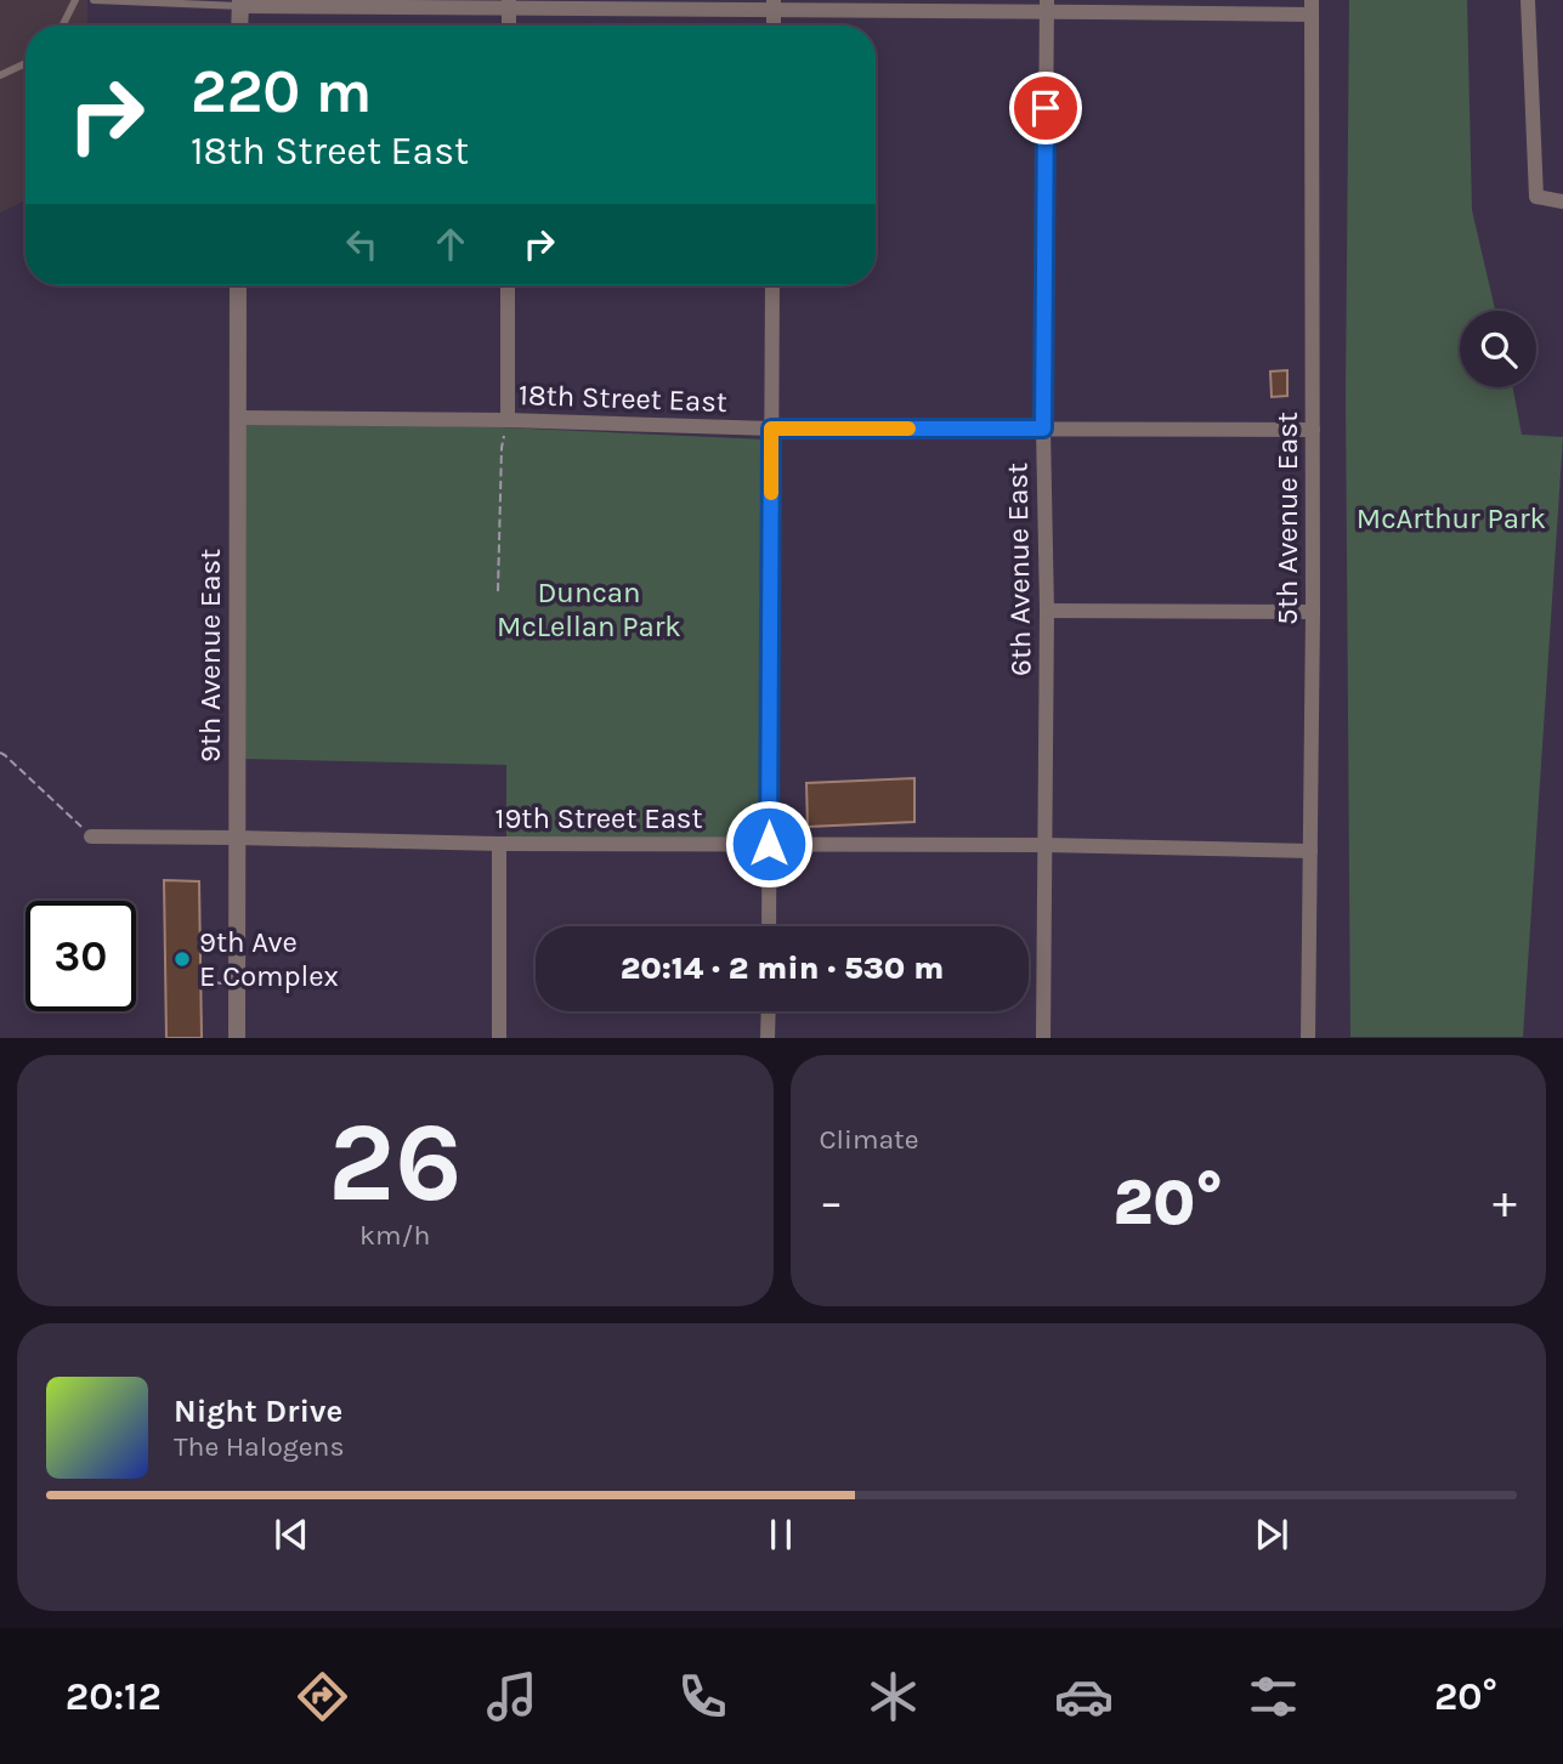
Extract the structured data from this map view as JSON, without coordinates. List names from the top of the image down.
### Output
{
  "streets": {
    "street": [
      "18th Street East",
      "5th Avenue East",
      "6th Avenue East",
      "9th Avenue East",
      "19th Street East"
    ]
  },
  "crossings": [
    ["18th Street East", "5th Avenue East"],
    ["18th Street East", "6th Avenue East"],
    ["18th Street East", "9th Avenue East"],
    ["5th Avenue East", "19th Street East"],
    ["6th Avenue East", "19th Street East"],
    ["9th Avenue East", "19th Street East"]
  ],
  "parks": ["McArthur Park", "Duncan McLellan Park"],
  "places": ["9th Ave E Complex"],
  "page": {
    "turn": ["220 m", "18th Street East"],
    "limit": "30",
    "trip": "20:14 · 2 min · 530 m",
    "tile": [
      ["26", "km/h"],
      "Climate"
    ],
    "heat": ["−", "20°", "+"],
    "song": ["Night Drive", "The Halogens"],
    "tabs": ["20:12", "20°"]
  }
}
